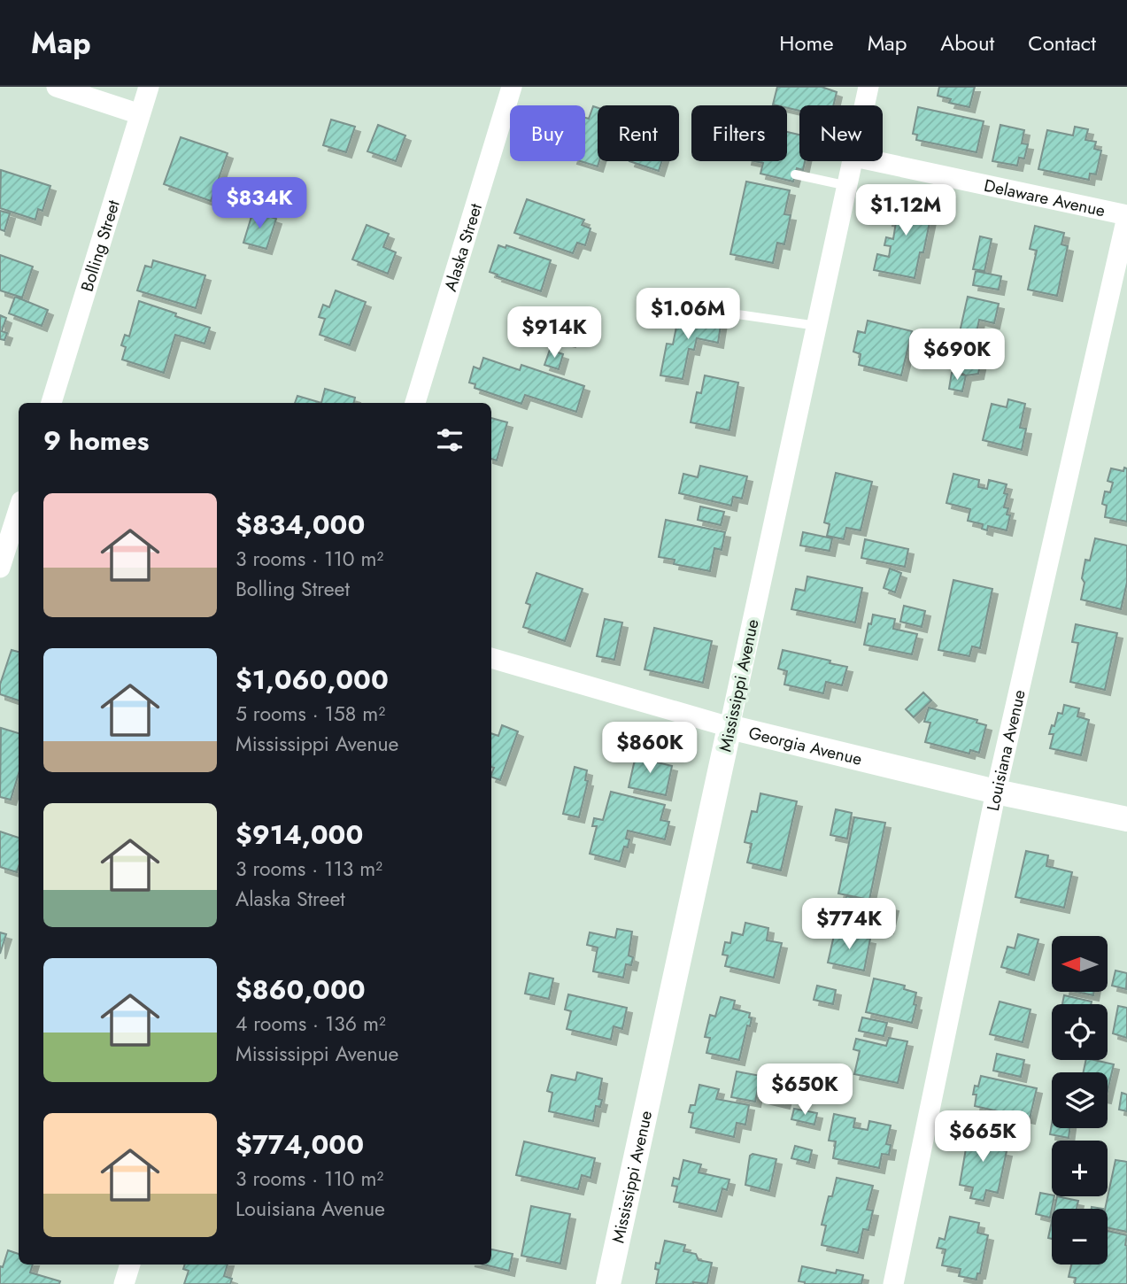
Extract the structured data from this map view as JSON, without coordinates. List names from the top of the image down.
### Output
{
  "streets": {
    "street": [
      "Delaware Avenue",
      "Bolling Street",
      "Alaska Street",
      "Mississippi Avenue",
      "Georgia Avenue",
      "Louisiana Avenue"
    ]
  },
  "crossings": [
    ["Delaware Avenue", "Louisiana Avenue"],
    ["Mississippi Avenue", "Georgia Avenue"],
    ["Georgia Avenue", "Louisiana Avenue"]
  ],
  "north": "left",
  "page": {
    "header": "Map",
    "nav": [
      "Home",
      "Map",
      "About",
      "Contact"
    ],
    "chip": [
      "Buy",
      "Rent",
      "Filters",
      "New"
    ],
    "price": [
      "$834K",
      "$1.12M",
      "$1.06M",
      "$914K",
      "$690K",
      "$860K",
      "$774K",
      "$650K",
      "$665K"
    ],
    "heading": "9 homes",
    "list": [
      {
        "name": "$834,000",
        "note": "3 rooms · 110 m² · Bolling Street"
      },
      {
        "name": "$1,060,000",
        "note": "5 rooms · 158 m² · Mississippi Avenue"
      },
      {
        "name": "$914,000",
        "note": "3 rooms · 113 m² · Alaska Street"
      },
      {
        "name": "$860,000",
        "note": "4 rooms · 136 m² · Mississippi Avenue"
      },
      {
        "name": "$774,000",
        "note": "3 rooms · 110 m² · Louisiana Avenue"
      }
    ],
    "map_buttons": ["+", "−"]
  }
}
